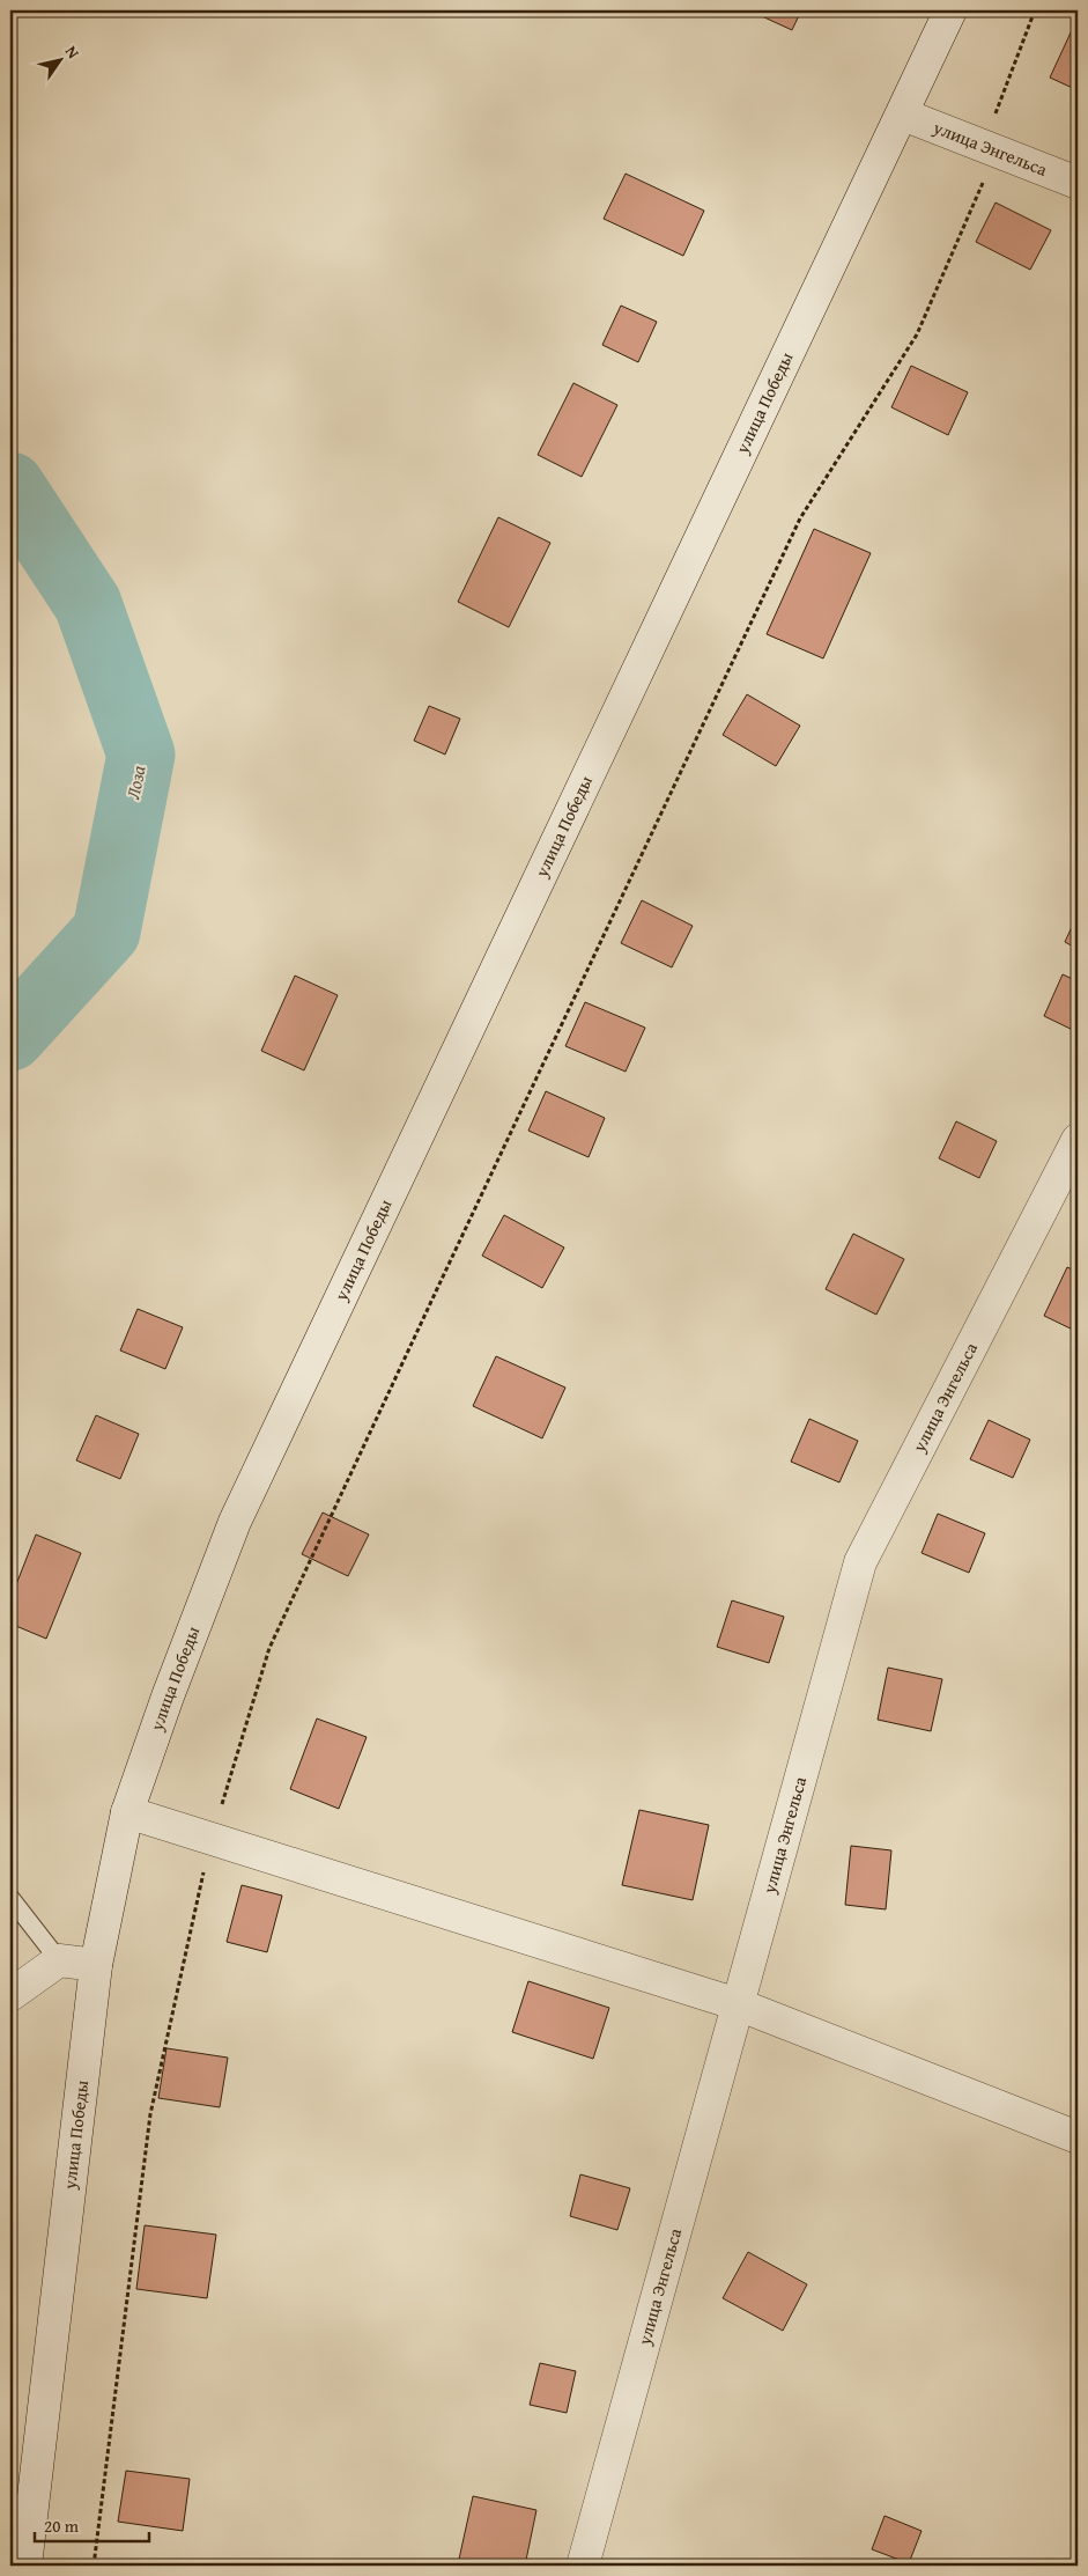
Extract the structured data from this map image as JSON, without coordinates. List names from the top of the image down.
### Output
{
  "streets": {
    "street": ["улица Энгельса", "улица Победы"]
  },
  "crossings": [
    ["улица Энгельса", "улица Победы"]
  ],
  "water": ["Лоза"],
  "scale_bar": "20 m",
  "north": "top right"
}
